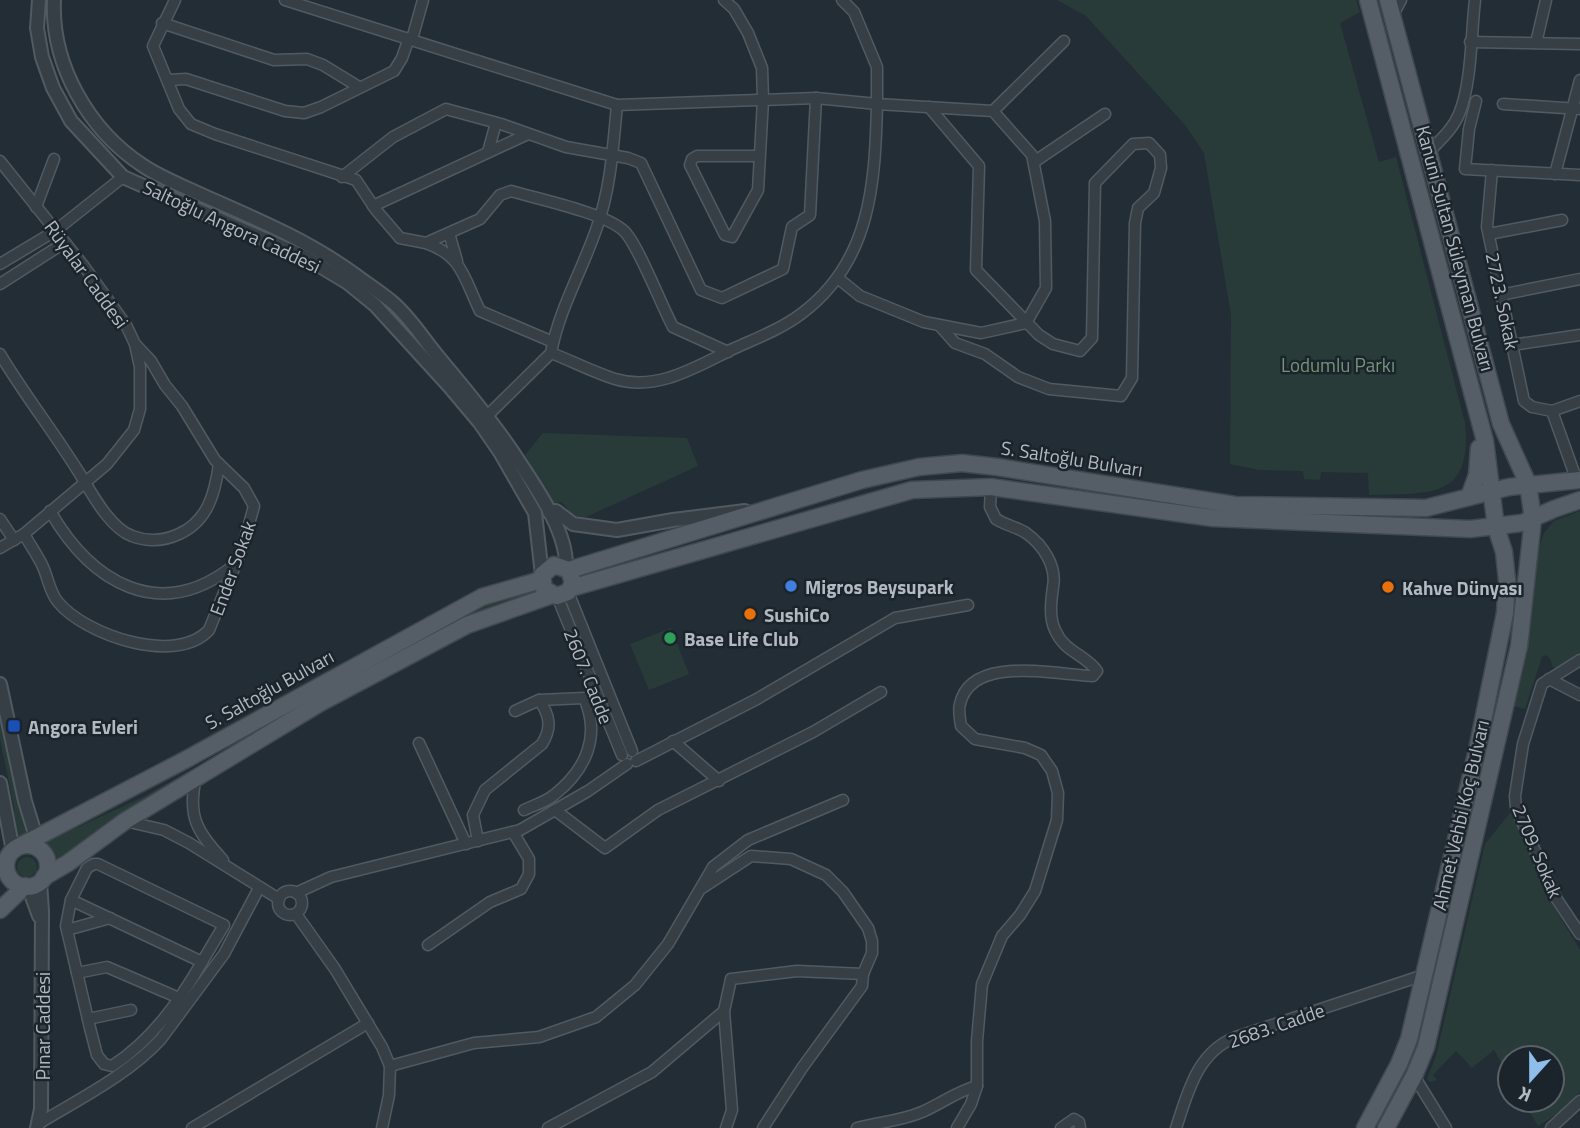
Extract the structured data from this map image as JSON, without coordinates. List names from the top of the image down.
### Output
{
  "streets": {
    "main road": ["Kanuni Sultan Süleyman Bulvarı", "S. Saltoğlu Bulvarı", "Ahmet Vehbi Koç Bulvarı"],
    "street": [
      "Saltoğlu Angora Caddesi",
      "Rüyalar Caddesi",
      "2723. Sokak",
      "Ender Sokak",
      "2607. Cadde",
      "2709. Sokak",
      "2683. Cadde",
      "Pınar Caddesi"
    ]
  },
  "crossings": [
    ["Saltoğlu Angora Caddesi", "S. Saltoğlu Bulvarı"],
    ["Saltoğlu Angora Caddesi", "2607. Cadde"],
    ["Kanuni Sultan Süleyman Bulvarı", "S. Saltoğlu Bulvarı"],
    ["Kanuni Sultan Süleyman Bulvarı", "Ahmet Vehbi Koç Bulvarı"],
    ["Rüyalar Caddesi", "Ender Sokak"],
    ["S. Saltoğlu Bulvarı", "2607. Cadde"],
    ["S. Saltoğlu Bulvarı", "Ahmet Vehbi Koç Bulvarı"],
    ["S. Saltoğlu Bulvarı", "Pınar Caddesi"],
    ["Ahmet Vehbi Koç Bulvarı", "2683. Cadde"]
  ],
  "parks": ["Lodumlu Parkı"],
  "places": {
    "other": [
      "Migros Beysupark",
      "Kahve Dünyası",
      "SushiCo",
      "Base Life Club"
    ],
    "transit": ["Angora Evleri"]
  },
  "north": "bottom"
}
